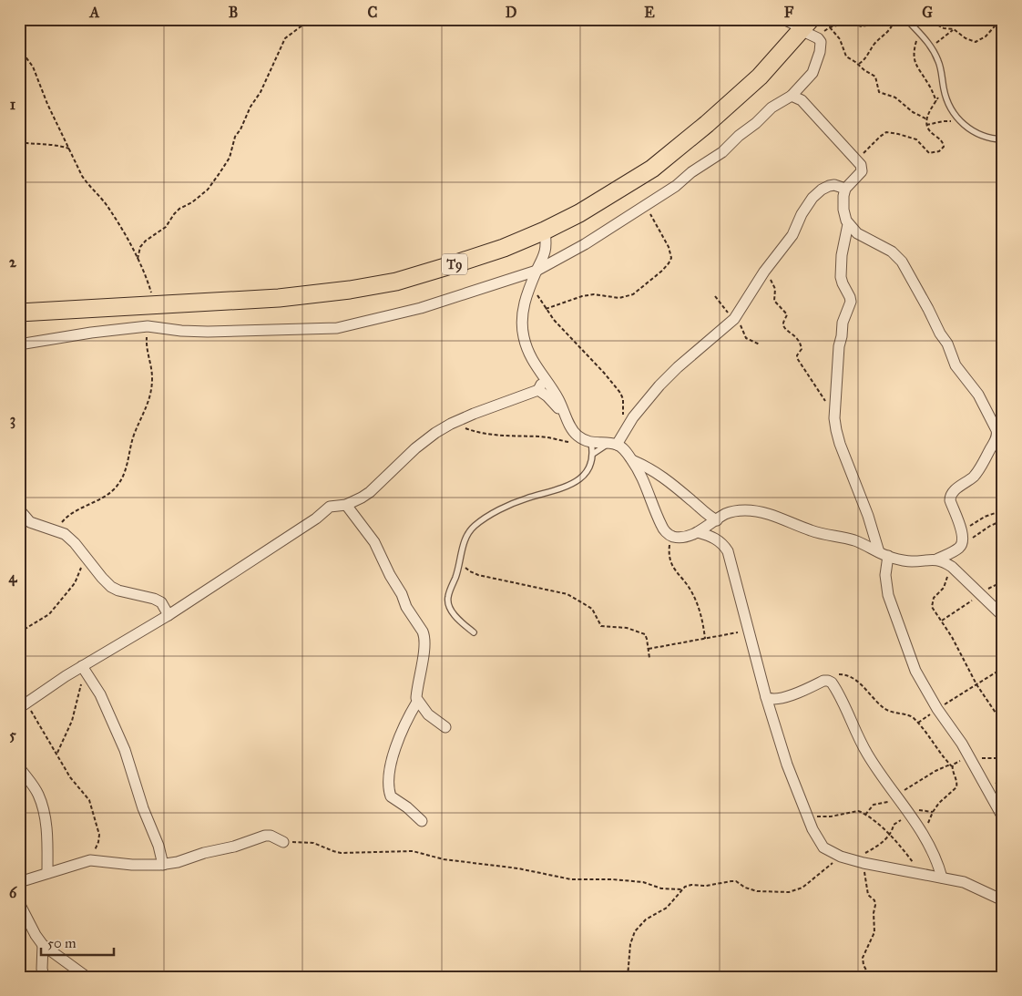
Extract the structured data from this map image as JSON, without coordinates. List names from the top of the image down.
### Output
{
  "streets": {
    "highway": ["T9"]
  },
  "scale_bar": "50 m",
  "grid": {
    "columns": [
      "A",
      "B",
      "C",
      "D",
      "E",
      "F",
      "G"
    ],
    "rows": [
      "1",
      "2",
      "3",
      "4",
      "5",
      "6"
    ]
  }
}
